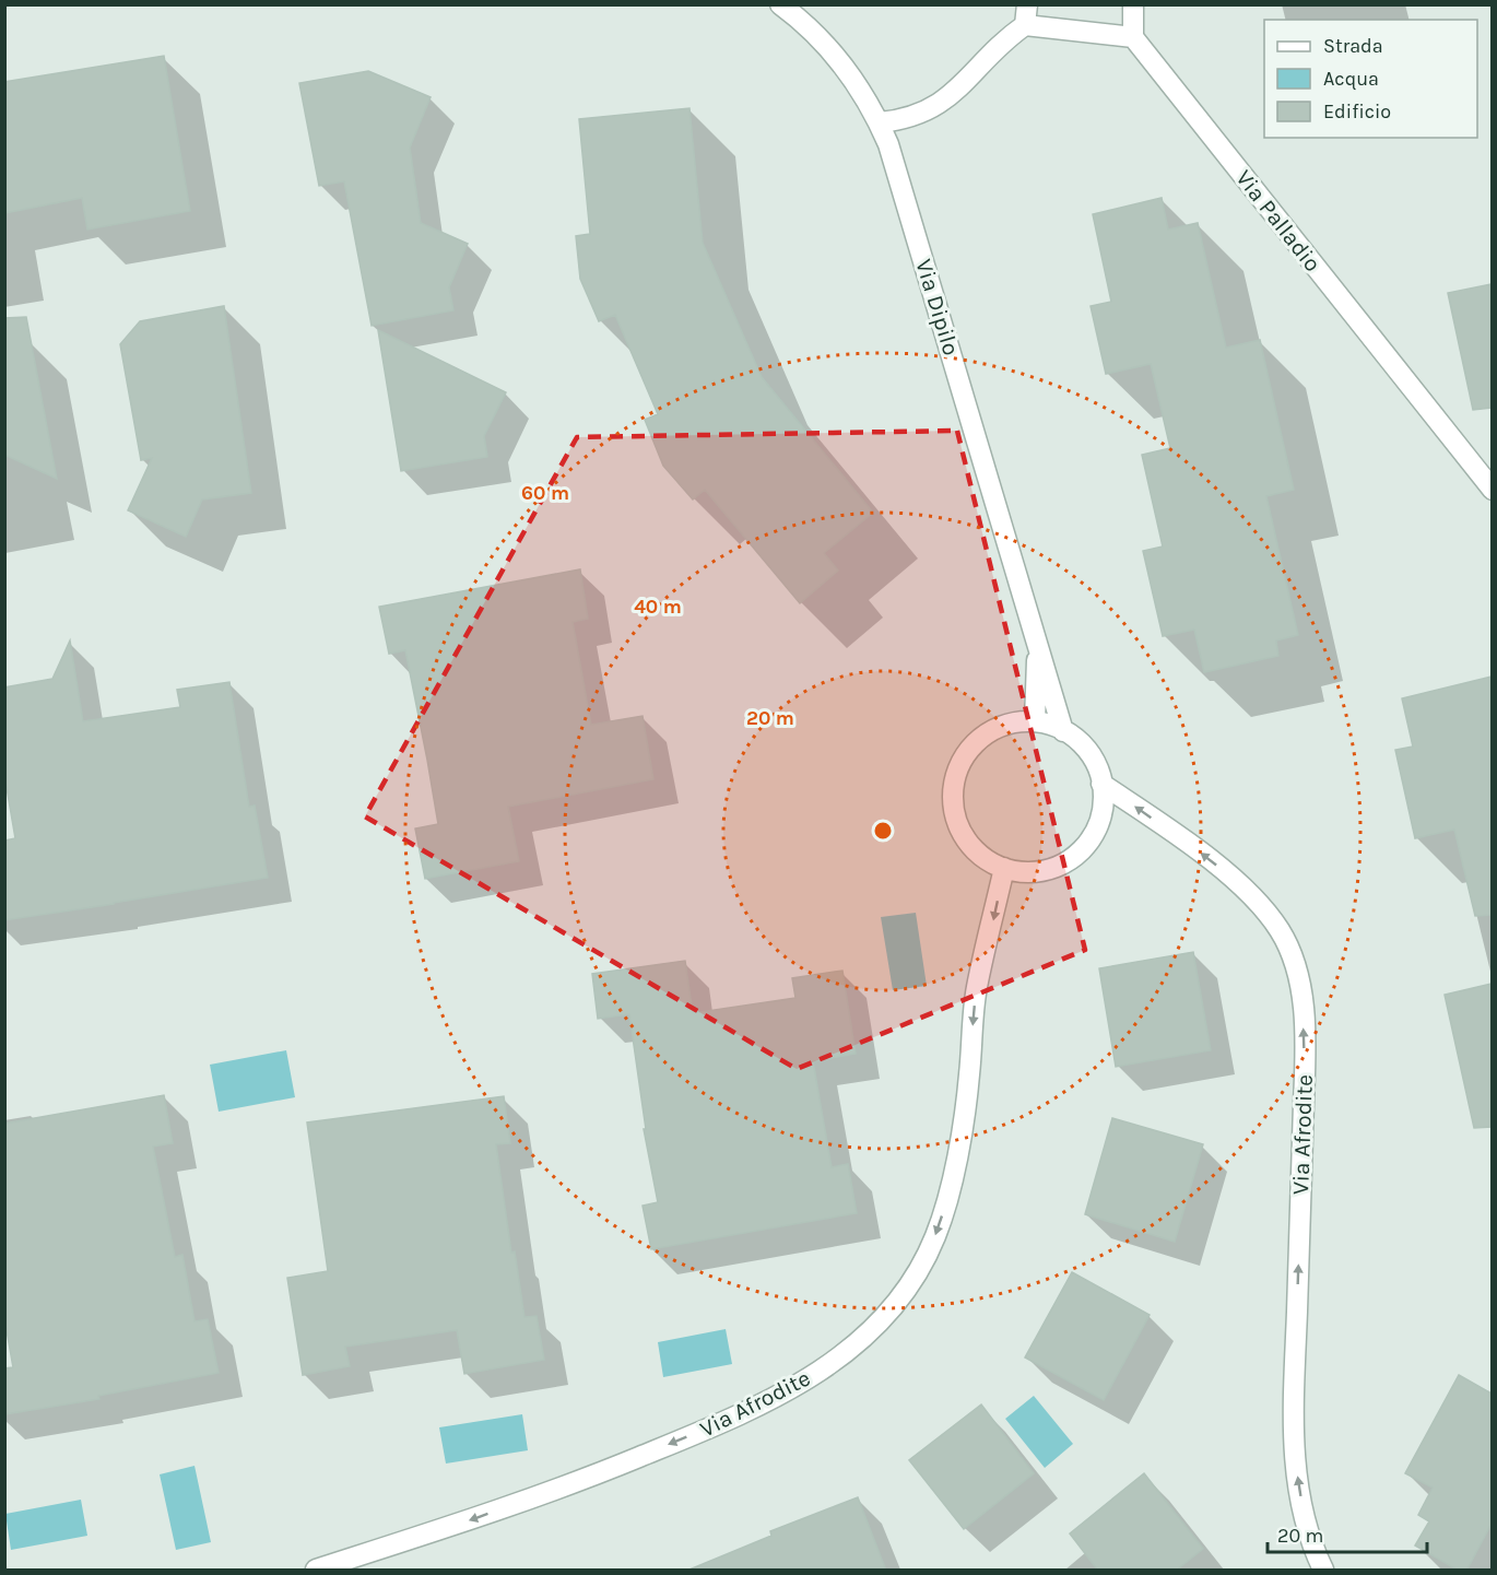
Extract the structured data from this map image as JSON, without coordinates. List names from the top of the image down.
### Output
{
  "streets": {
    "street": ["Via Palladio", "Via Dipilo", "Via Afrodite"]
  },
  "crossings": [
    ["Via Dipilo", "Via Afrodite"]
  ],
  "legend": ["Strada", "Acqua", "Edificio"],
  "scale_bar": "20 m",
  "rings": ["60 m", "40 m", "20 m"]
}
